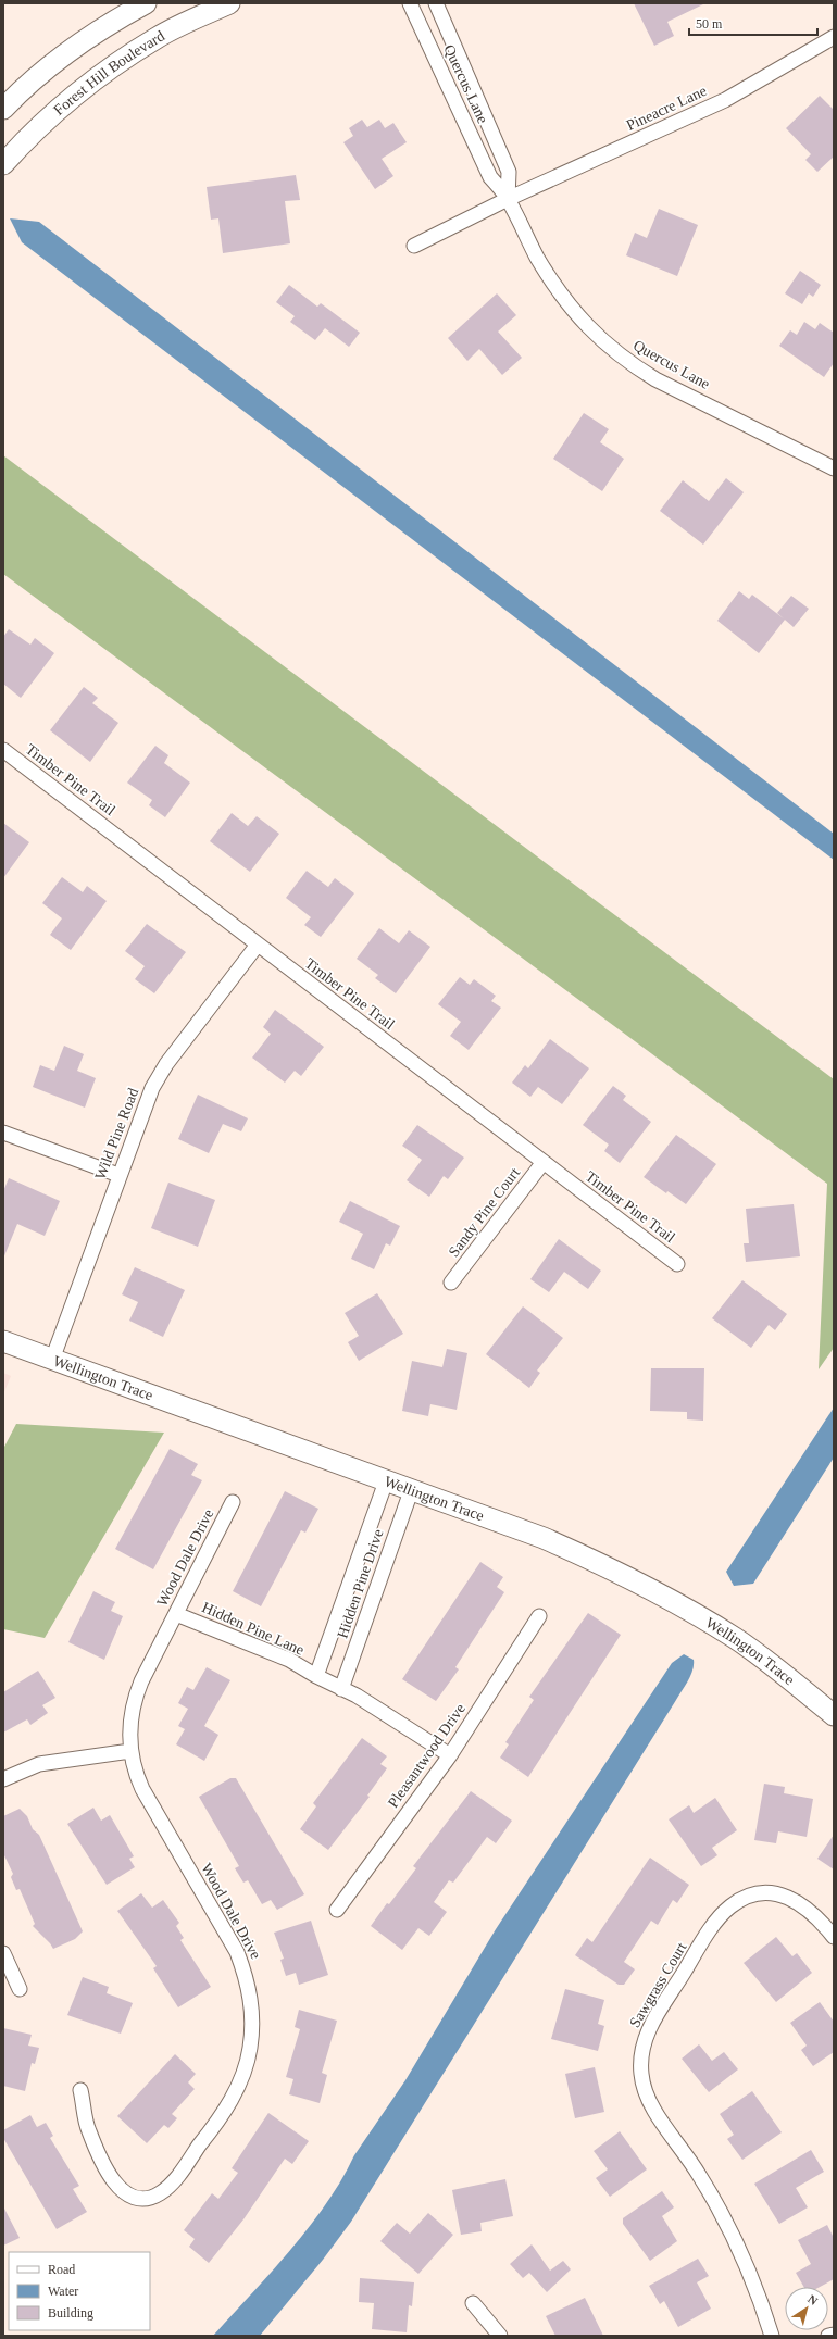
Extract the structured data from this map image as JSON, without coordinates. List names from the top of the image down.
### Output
{
  "streets": {
    "street": [
      "Forest Hill Boulevard",
      "Quercus Lane",
      "Pineacre Lane",
      "Timber Pine Trail",
      "Wild Pine Road",
      "Sandy Pine Court",
      "Wellington Trace",
      "Wood Dale Drive",
      "Hidden Pine Drive",
      "Hidden Pine Lane",
      "Pleasantwood Drive",
      "Sawgrass Court"
    ]
  },
  "crossings": [
    ["Quercus Lane", "Pineacre Lane"],
    ["Timber Pine Trail", "Wild Pine Road"],
    ["Timber Pine Trail", "Sandy Pine Court"],
    ["Wild Pine Road", "Wellington Trace"],
    ["Wellington Trace", "Hidden Pine Drive"],
    ["Wood Dale Drive", "Hidden Pine Lane"],
    ["Hidden Pine Drive", "Hidden Pine Lane"],
    ["Hidden Pine Lane", "Pleasantwood Drive"]
  ],
  "legend": ["Road", "Water", "Building"],
  "scale_bar": "50 m",
  "north": "top right"
}
